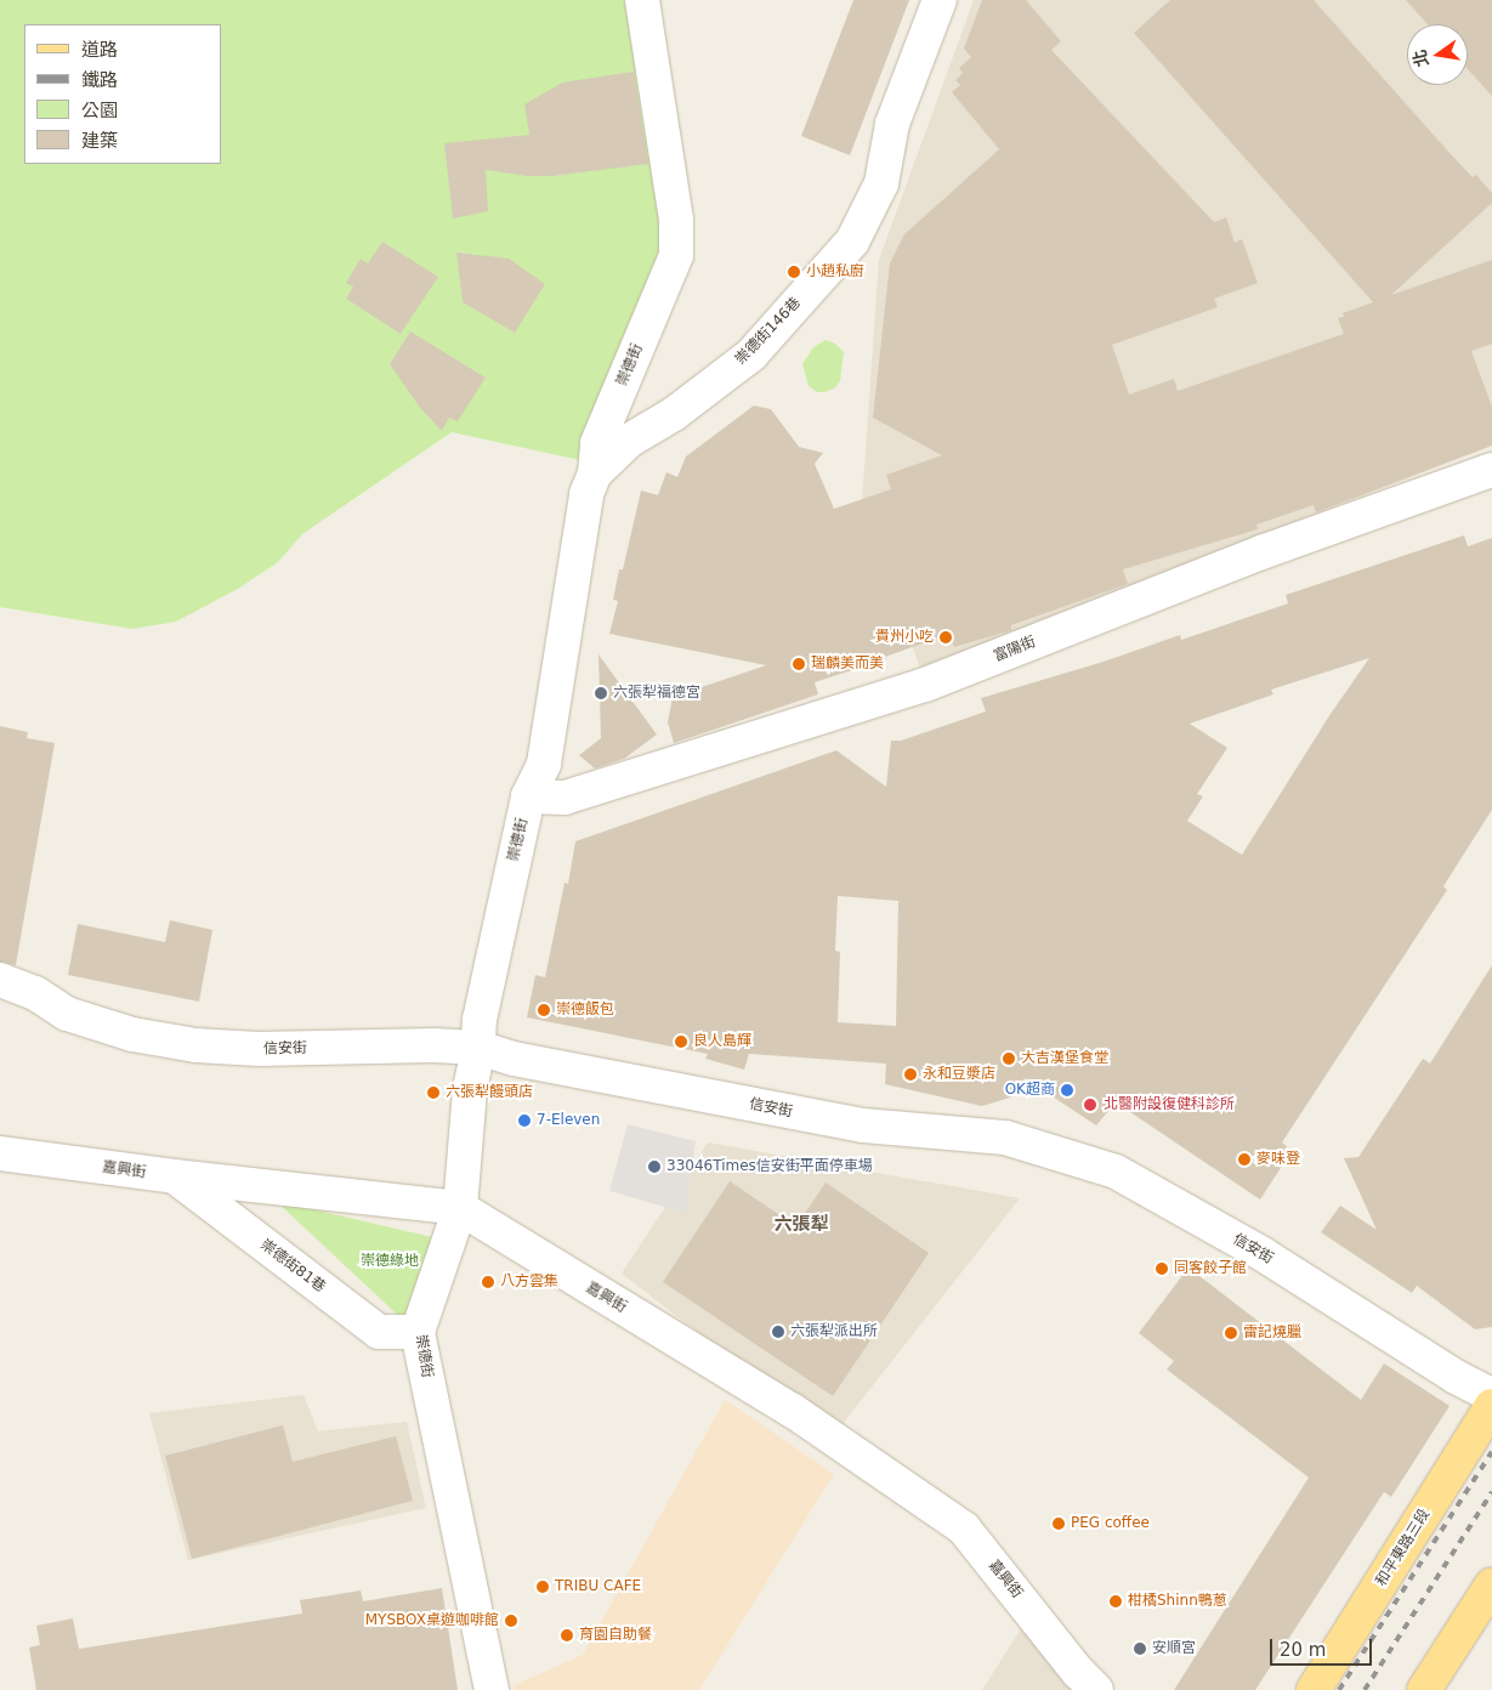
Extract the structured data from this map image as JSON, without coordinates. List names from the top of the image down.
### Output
{
  "streets": {
    "main road": ["和平東路三段"],
    "street": [
      "崇德街146巷",
      "崇德街",
      "富陽街",
      "信安街",
      "嘉興街",
      "崇德街81巷"
    ]
  },
  "crossings": [
    ["崇德街146巷", "崇德街"],
    ["崇德街", "富陽街"],
    ["崇德街", "信安街"],
    ["崇德街", "嘉興街"],
    ["崇德街", "崇德街81巷"],
    ["嘉興街", "崇德街81巷"]
  ],
  "districts": ["六張犁"],
  "parks": ["崇德綠地"],
  "places": [
    "小趙私廚",
    "貴州小吃",
    "瑞麟美而美",
    "六張犁福德宮",
    "崇德飯包",
    "良人島輝",
    "大吉漢堡食堂",
    "永和豆漿店",
    "OK超商",
    "六張犁饅頭店",
    "北醫附設復健科診所",
    "7-Eleven",
    "麥味登",
    "33046Times信安街平面停車場",
    "同客餃子館",
    "八方雲集",
    "六張犁派出所",
    "雷記燒臘",
    "PEG coffee",
    "TRIBU CAFE",
    "柑橘Shinn鴨蔥",
    "MYSBOX桌遊咖啡館",
    "育園自助餐",
    "安順宮"
  ],
  "legend": [
    "道路",
    "鐵路",
    "公園",
    "建築"
  ],
  "scale_bar": "20 m",
  "north": "left"
}
